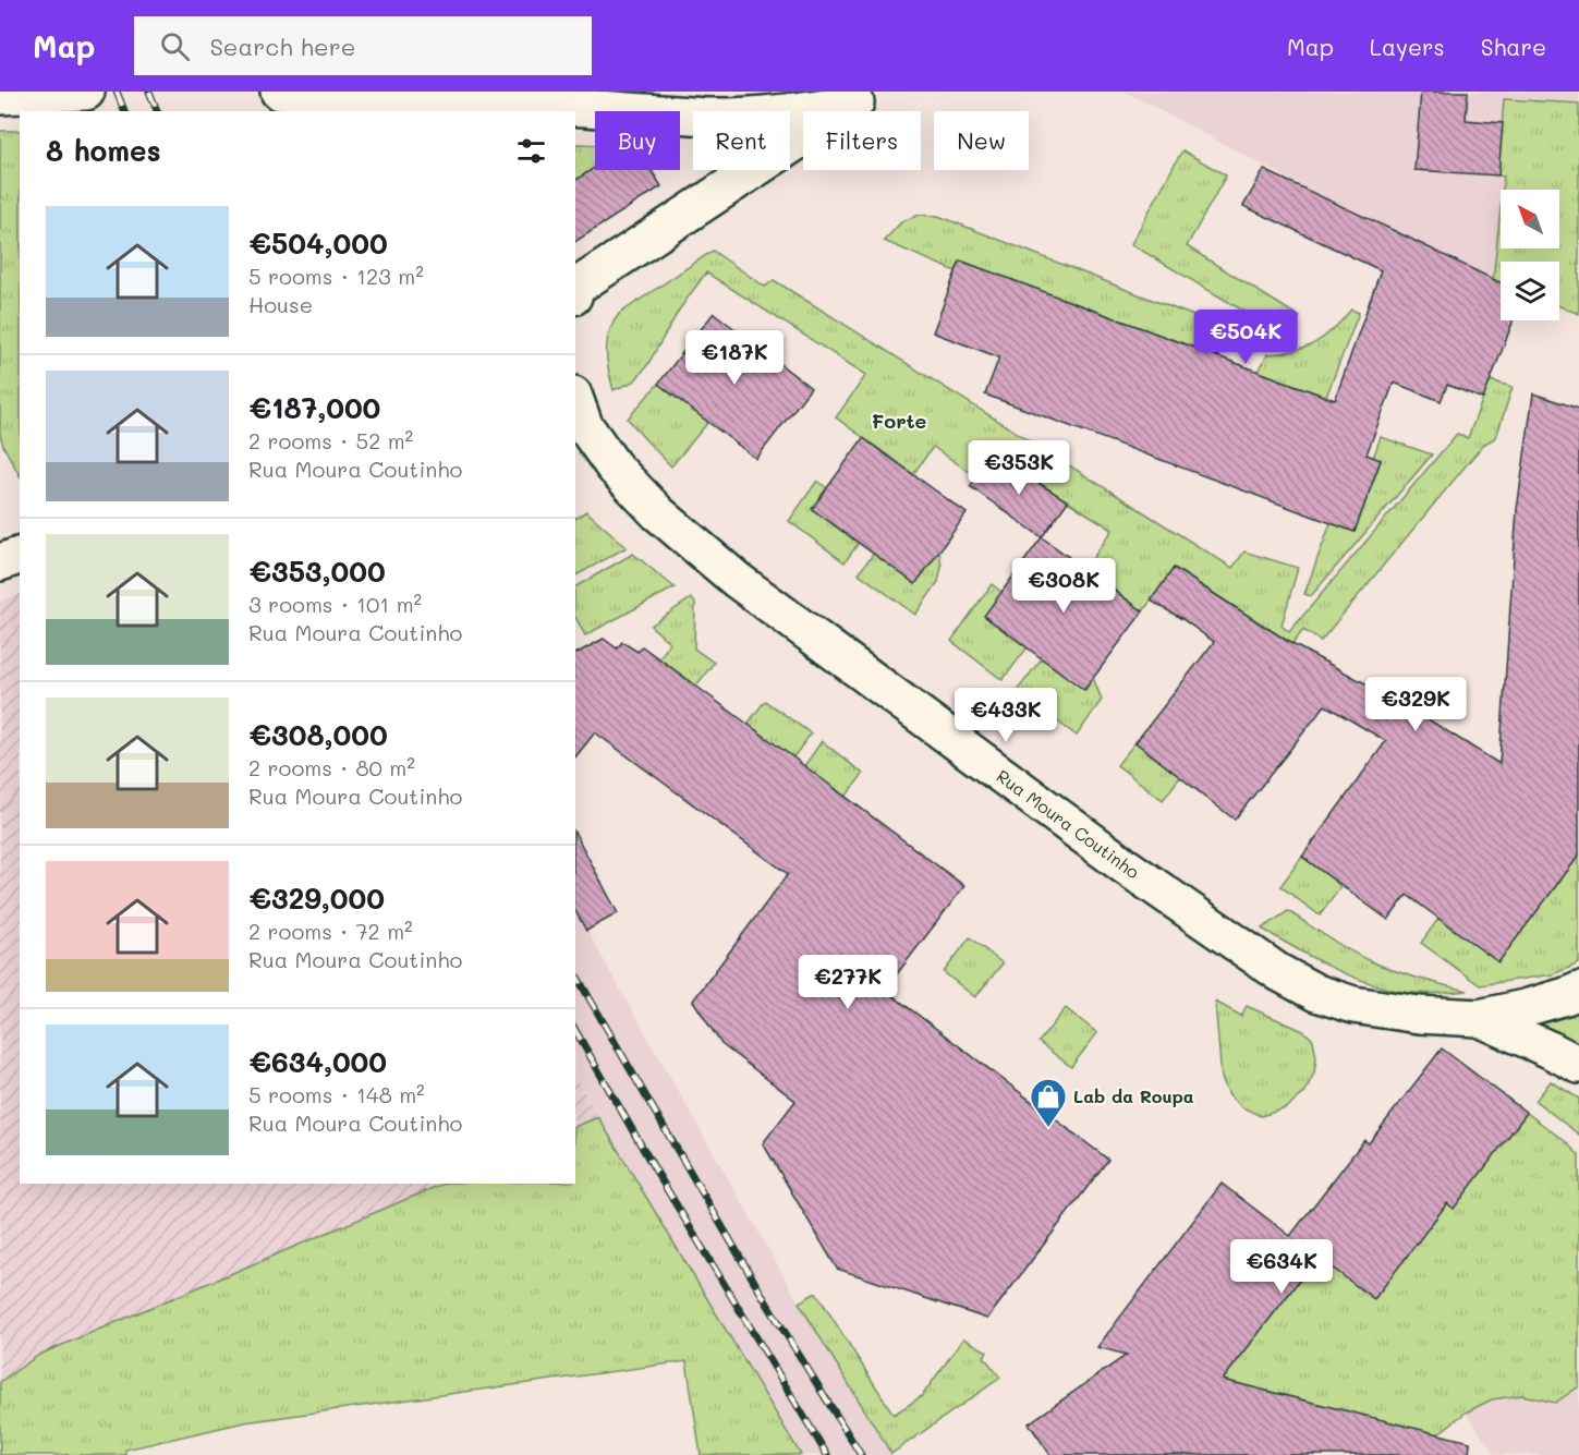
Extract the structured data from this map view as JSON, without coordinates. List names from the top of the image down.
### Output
{
  "streets": {
    "street": ["Rua Moura Coutinho"]
  },
  "districts": ["Forte"],
  "places": {
    "shop": ["Lab da Roupa"]
  },
  "north": "top left",
  "page": {
    "header": "Map",
    "search": "Search here",
    "nav": ["Map", "Layers", "Share"],
    "chip": [
      "Buy",
      "Rent",
      "Filters",
      "New"
    ],
    "heading": "8 homes",
    "list": [
      {
        "name": "€504,000",
        "note": "5 rooms · 123 m² · House"
      },
      {
        "name": "€187,000",
        "note": "2 rooms · 52 m² · Rua Moura Coutinho"
      },
      {
        "name": "€353,000",
        "note": "3 rooms · 101 m² · Rua Moura Coutinho"
      },
      {
        "name": "€308,000",
        "note": "2 rooms · 80 m² · Rua Moura Coutinho"
      },
      {
        "name": "€329,000",
        "note": "2 rooms · 72 m² · Rua Moura Coutinho"
      },
      {
        "name": "€634,000",
        "note": "5 rooms · 148 m² · Rua Moura Coutinho"
      }
    ],
    "price": [
      "€504K",
      "€187K",
      "€353K",
      "€308K",
      "€329K",
      "€433K",
      "€277K",
      "€634K"
    ]
  }
}
